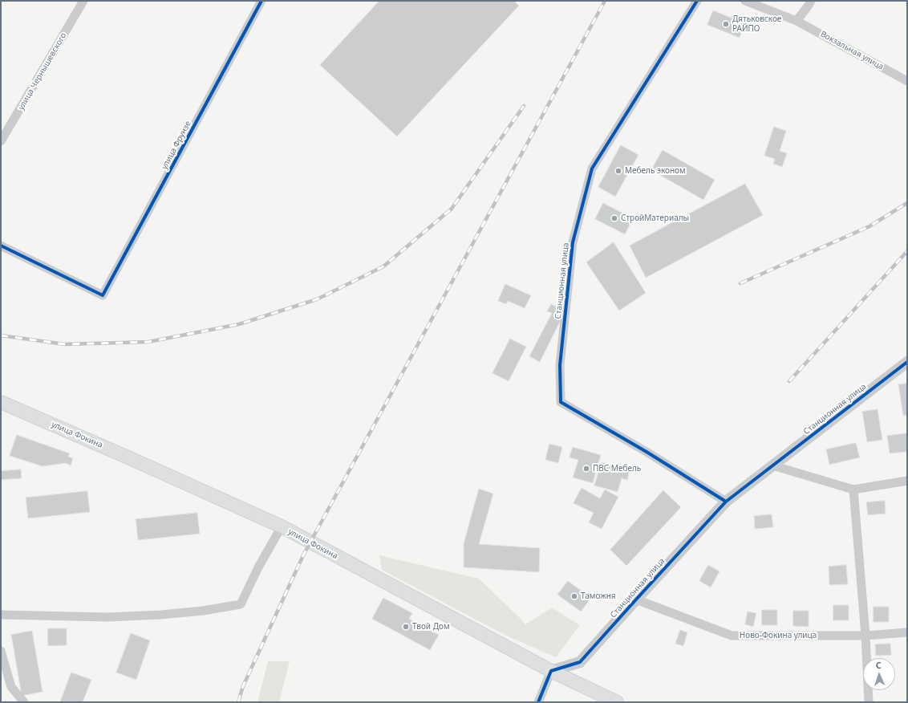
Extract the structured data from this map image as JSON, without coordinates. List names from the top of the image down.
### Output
{
  "streets": {
    "main road": ["улица Фокина"],
    "street": [
      "Вокзальная улица",
      "улица Чернышевского",
      "улица Фрунзе",
      "Станционная улица",
      "Ново-Фокина улица"
    ]
  },
  "crossings": [
    ["Станционная улица", "улица Фокина"],
    ["Станционная улица", "Ново-Фокина улица"]
  ],
  "places": [
    "Дятьковское РАЙПО",
    "Мебель эконом",
    "СтройМатериалы",
    "ПВС Мебель",
    "Таможня",
    "Твой Дом"
  ],
  "north": "top"
}
